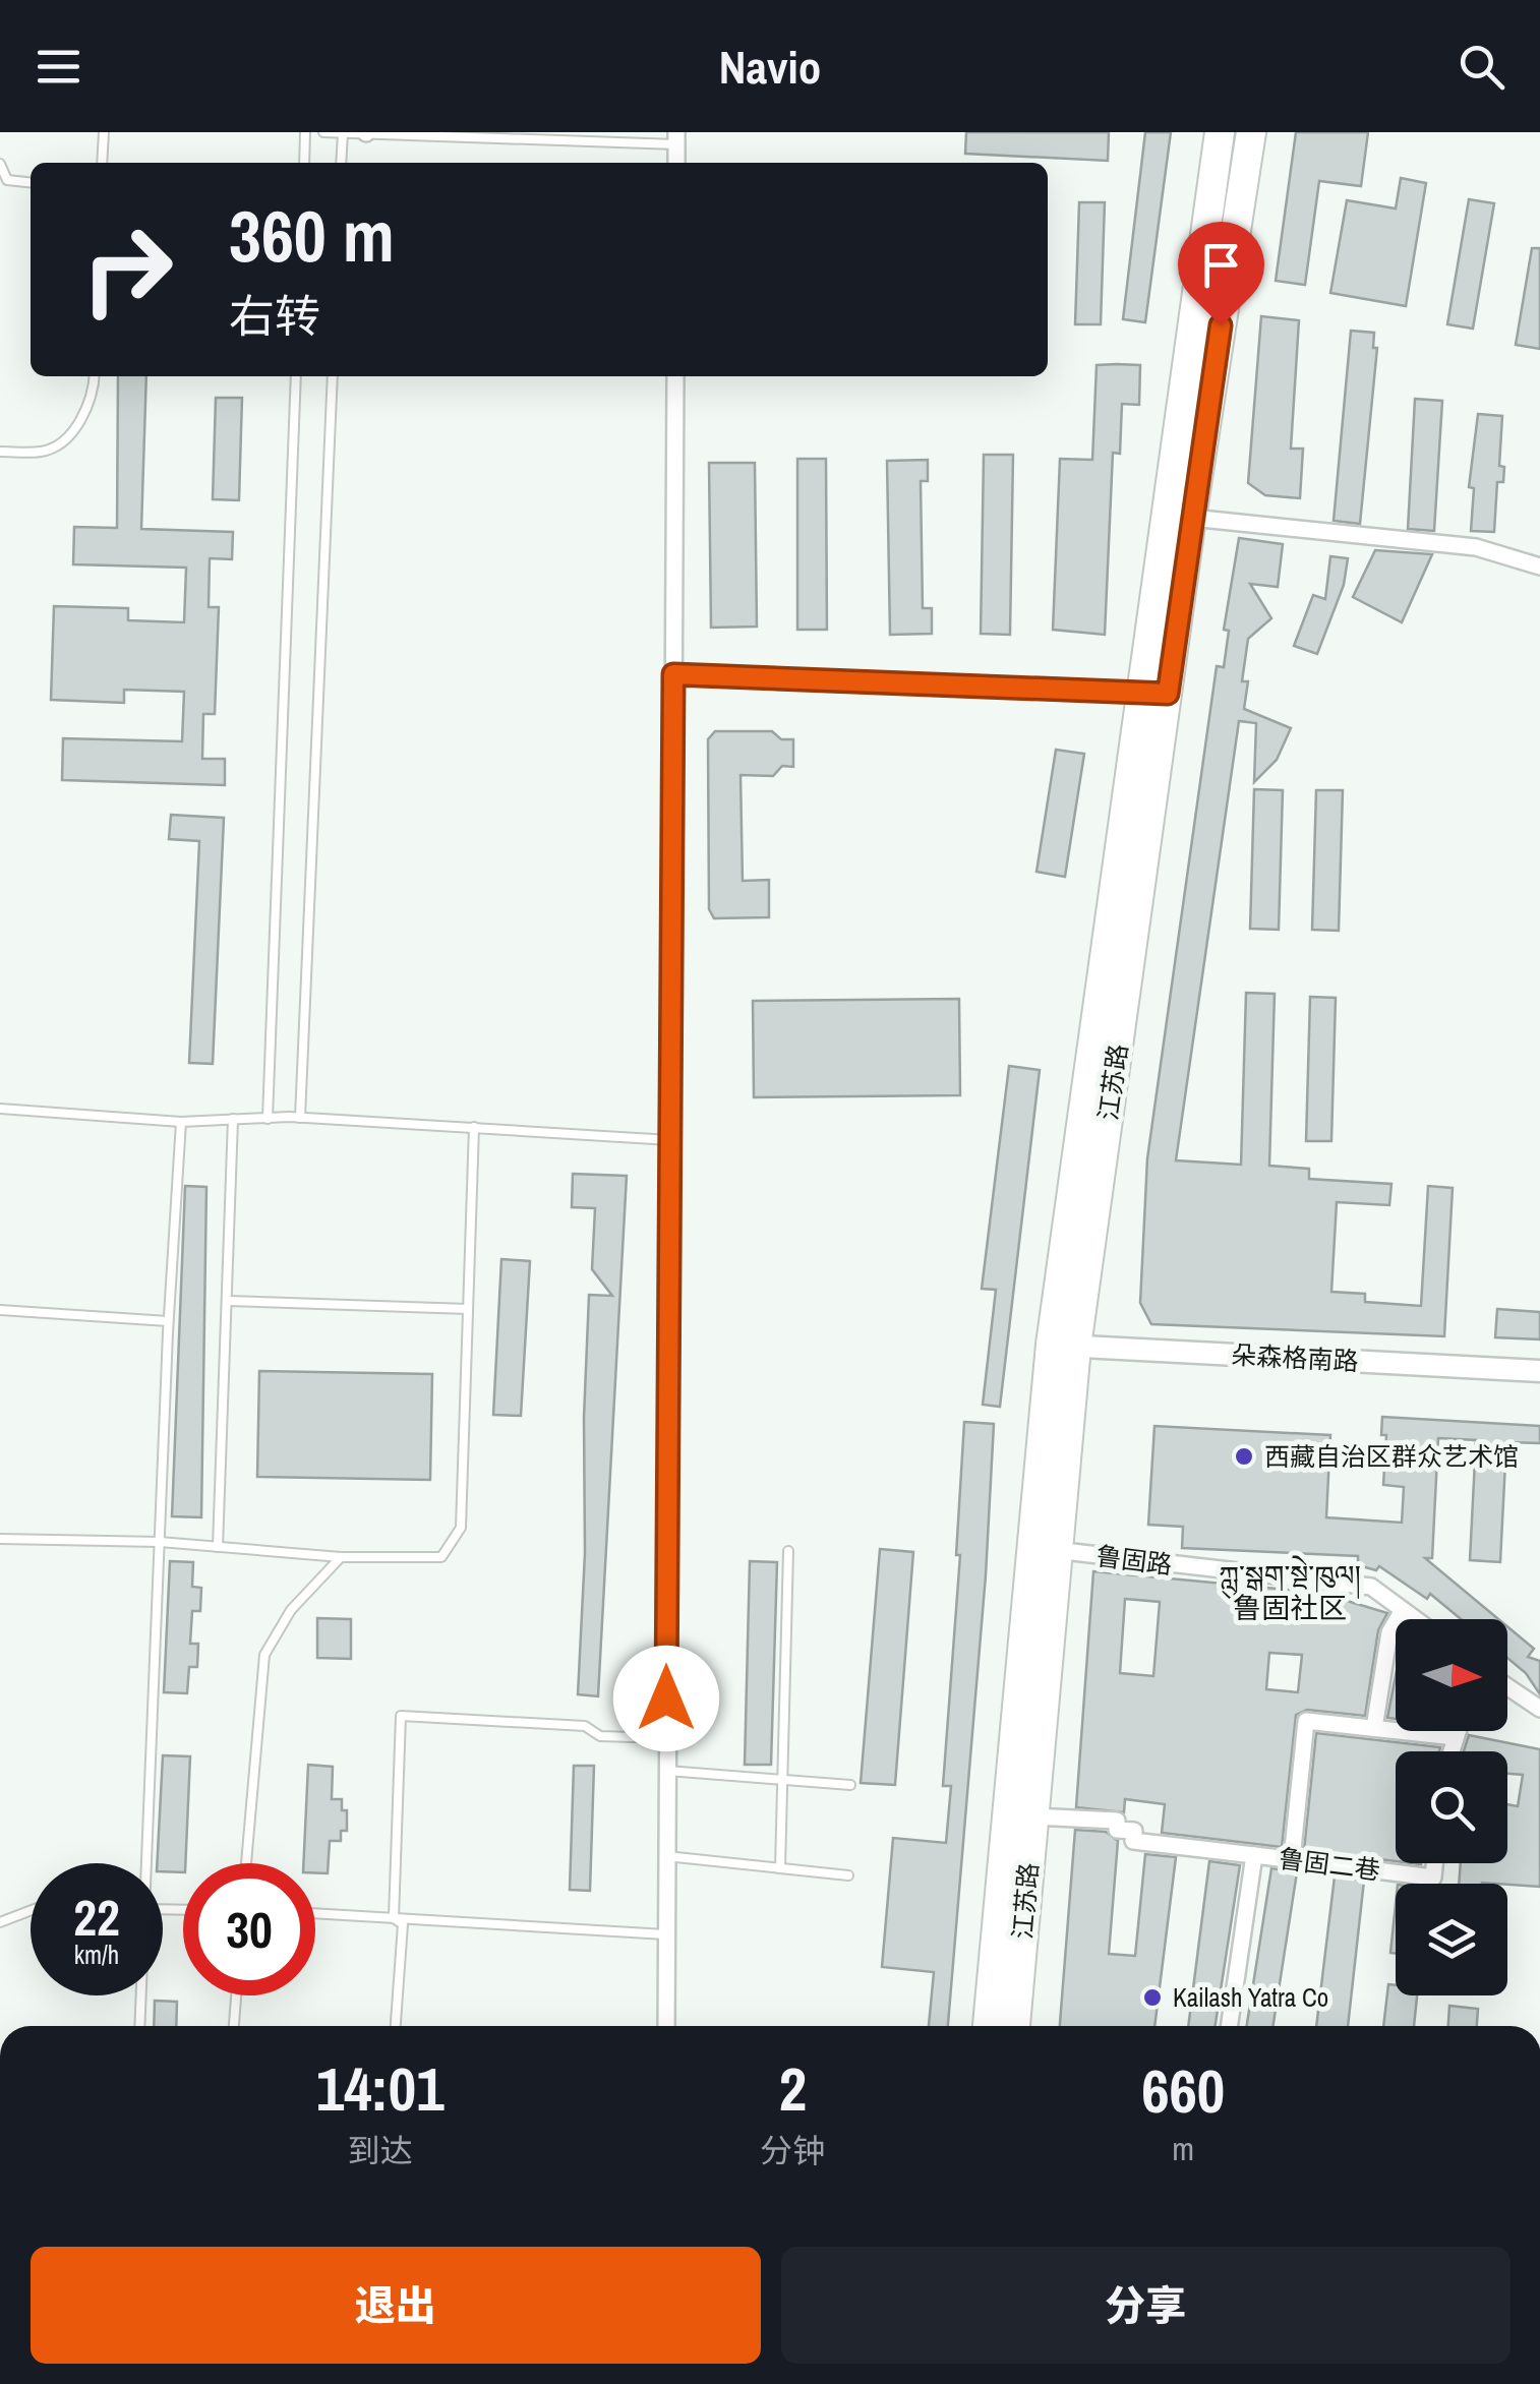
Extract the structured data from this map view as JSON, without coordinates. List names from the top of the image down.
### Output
{
  "streets": {
    "highway": ["江苏路"],
    "street": ["朵森格南路", "鲁固路", "鲁固二巷"]
  },
  "crossings": [
    ["江苏路", "朵森格南路"],
    ["江苏路", "鲁固路"],
    ["江苏路", "鲁固二巷"]
  ],
  "districts": ["ཀླུ་སྒུག་སྡེ་ཁུལ། 鲁固社区"],
  "places": ["西藏自治区群众艺术馆", "Kailash Yatra Co"],
  "north": "right",
  "page": {
    "header": "Navio",
    "turn": ["360 m", "右转"],
    "speed": "22 km/h",
    "limit": "30",
    "eta": [
      "14:01",
      "到达",
      "2",
      "分钟",
      "660",
      "m"
    ],
    "buttons": ["退出", "分享"]
  }
}
